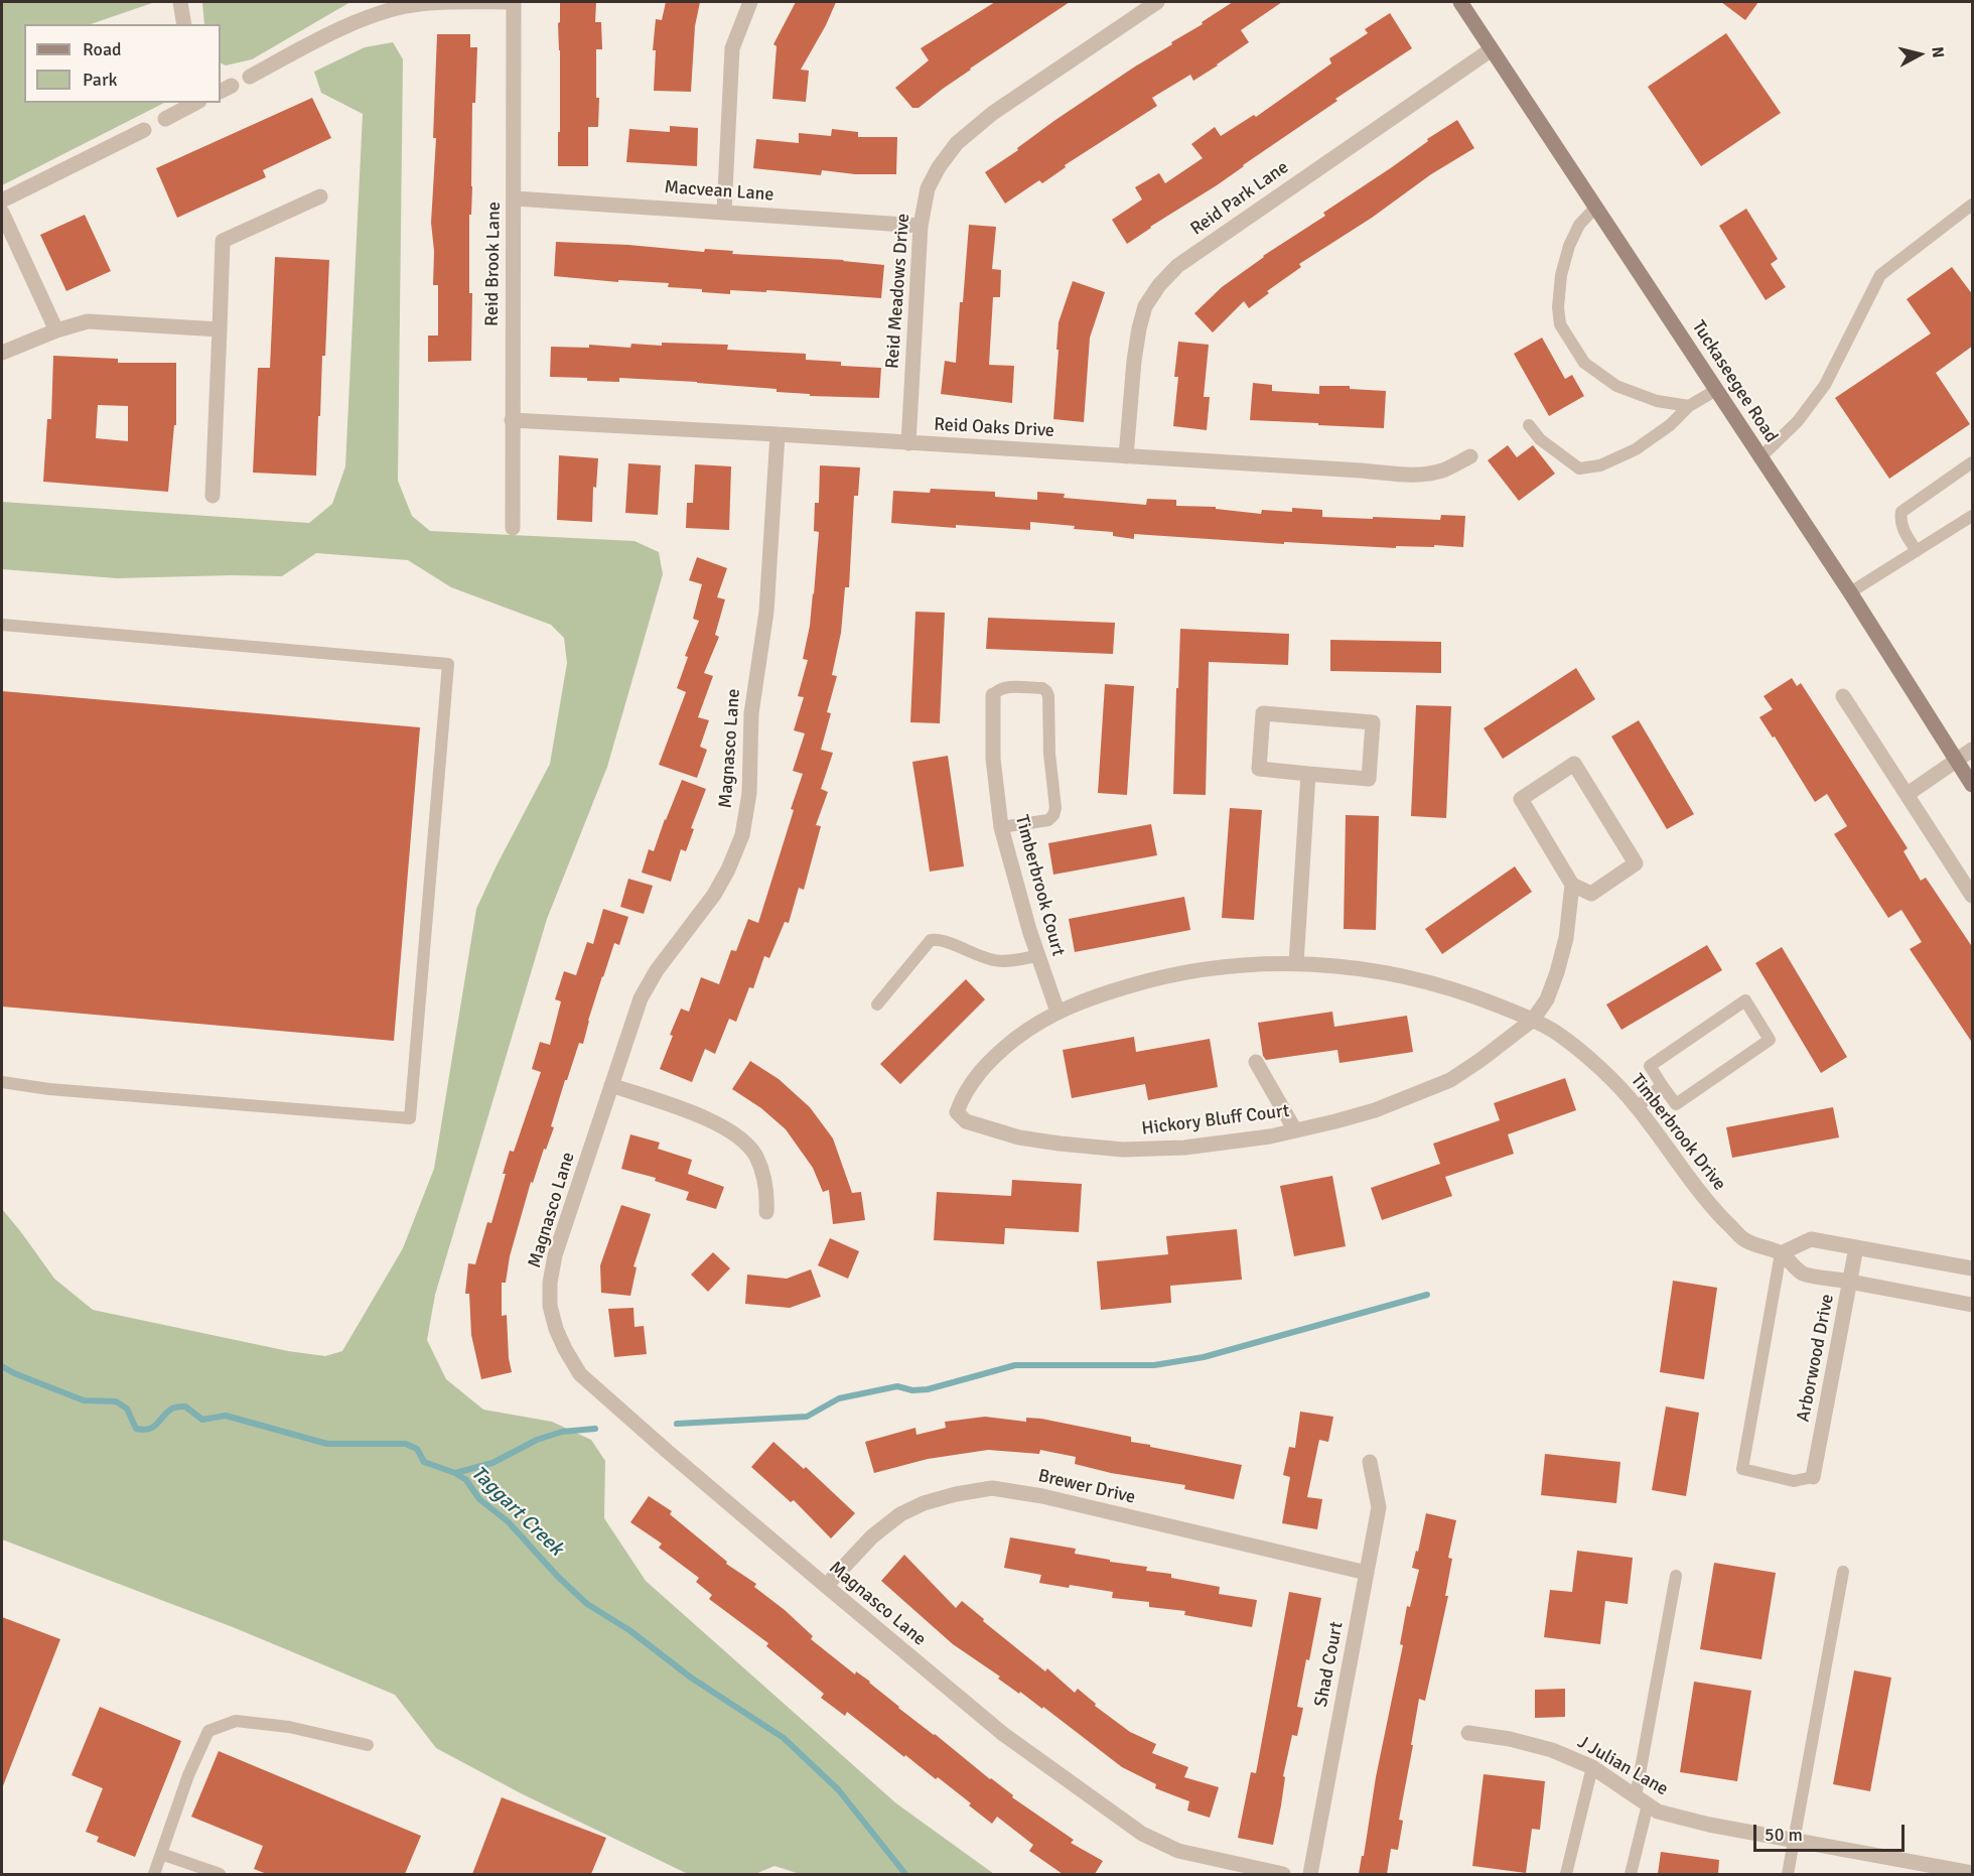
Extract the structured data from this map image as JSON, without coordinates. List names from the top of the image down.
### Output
{
  "streets": {
    "street": [
      "Macvean Lane",
      "Reid Park Lane",
      "Reid Brook Lane",
      "Reid Meadows Drive",
      "Tuckaseegee Road",
      "Reid Oaks Drive",
      "Magnasco Lane",
      "Timberbrook Court",
      "Hickory Bluff Court",
      "Timberbrook Drive",
      "Arborwood Drive",
      "Brewer Drive",
      "Shad Court",
      "J Julian Lane"
    ]
  },
  "crossings": [
    ["Macvean Lane", "Reid Brook Lane"],
    ["Macvean Lane", "Reid Meadows Drive"],
    ["Reid Park Lane", "Tuckaseegee Road"],
    ["Reid Park Lane", "Reid Oaks Drive"],
    ["Reid Brook Lane", "Reid Oaks Drive"],
    ["Reid Meadows Drive", "Reid Oaks Drive"],
    ["Reid Oaks Drive", "Magnasco Lane"],
    ["Magnasco Lane", "Brewer Drive"],
    ["Timberbrook Court", "Timberbrook Drive"],
    ["Hickory Bluff Court", "Timberbrook Drive"],
    ["Timberbrook Drive", "Arborwood Drive"],
    ["Brewer Drive", "Shad Court"]
  ],
  "water": ["Taggart Creek"],
  "legend": ["Road", "Park"],
  "scale_bar": "50 m",
  "north": "right"
}
